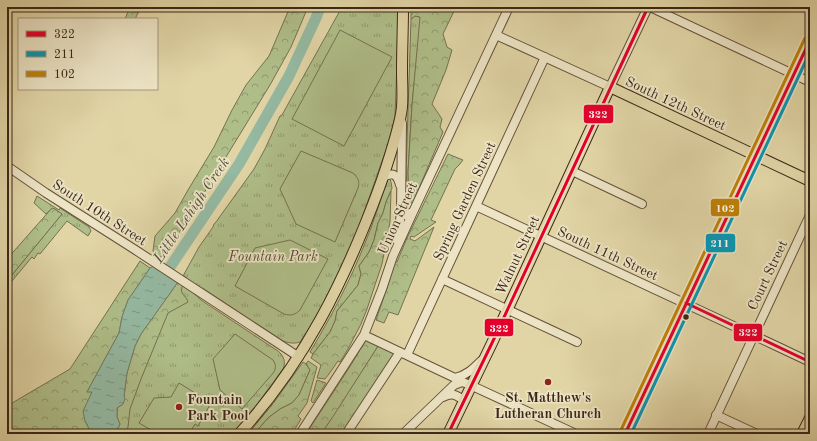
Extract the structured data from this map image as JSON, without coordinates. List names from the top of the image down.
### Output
{
  "streets": {
    "main road": ["South 12th Street", "Walnut Street"],
    "street": [
      "Spring Garden Street",
      "South 10th Street",
      "Union Street",
      "South 11th Street",
      "Court Street"
    ]
  },
  "crossings": [
    ["South 12th Street", "Spring Garden Street"],
    ["South 12th Street", "Union Street"],
    ["South 12th Street", "Walnut Street"],
    ["Spring Garden Street", "South 11th Street"],
    ["South 11th Street", "Walnut Street"],
    ["South 11th Street", "Court Street"]
  ],
  "water": ["Little Lehigh Creek"],
  "parks": ["Fountain Park"],
  "places": ["St. Matthew's Lutheran Church", "Fountain Park Pool"],
  "lines": ["transit line 322", "transit line 102", "transit line 211"],
  "legend": ["322", "211", "102"]
}
